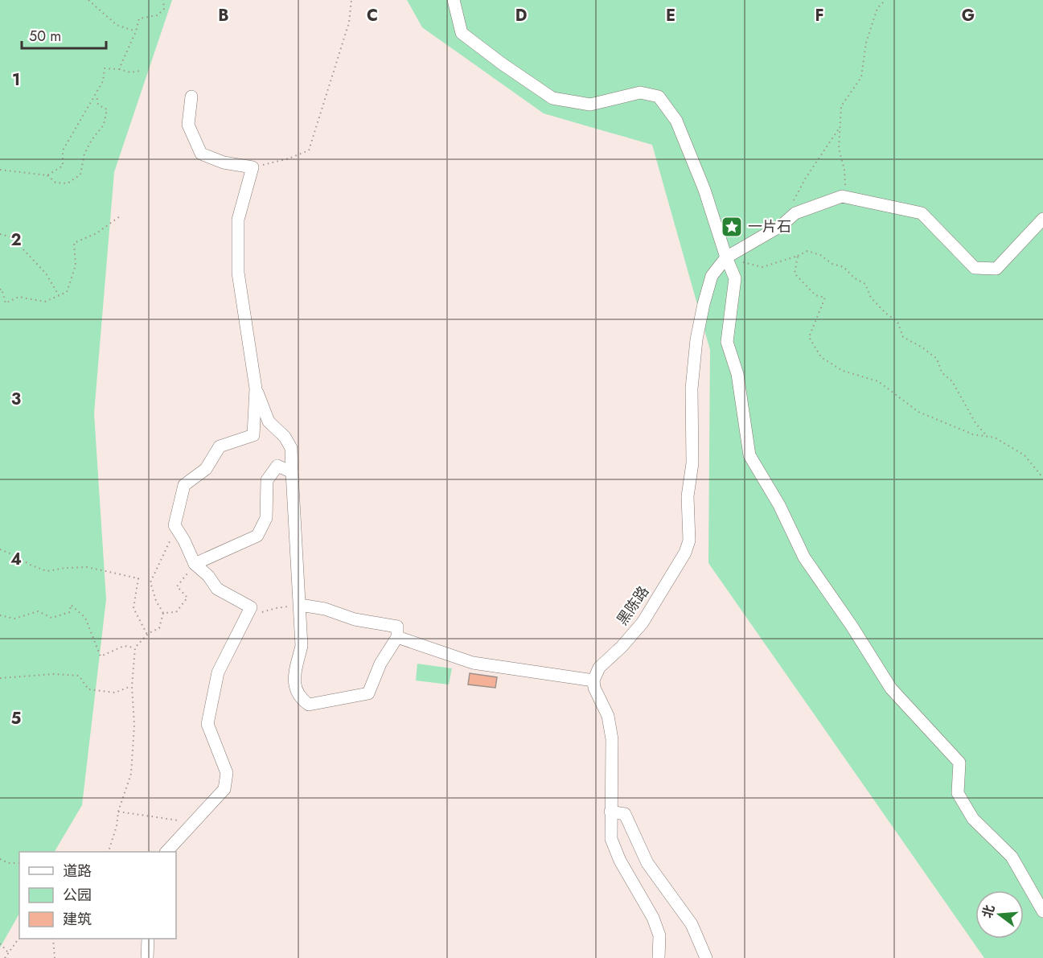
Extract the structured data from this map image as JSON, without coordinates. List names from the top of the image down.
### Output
{
  "streets": {
    "street": ["黑陈路"]
  },
  "places": {
    "place": ["一片石"]
  },
  "legend": ["道路", "公园", "建筑"],
  "scale_bar": "50 m",
  "north": "left",
  "grid": {
    "columns": [
      "B",
      "C",
      "D",
      "E",
      "F",
      "G"
    ],
    "rows": [
      "1",
      "2",
      "3",
      "4",
      "5"
    ]
  }
}
